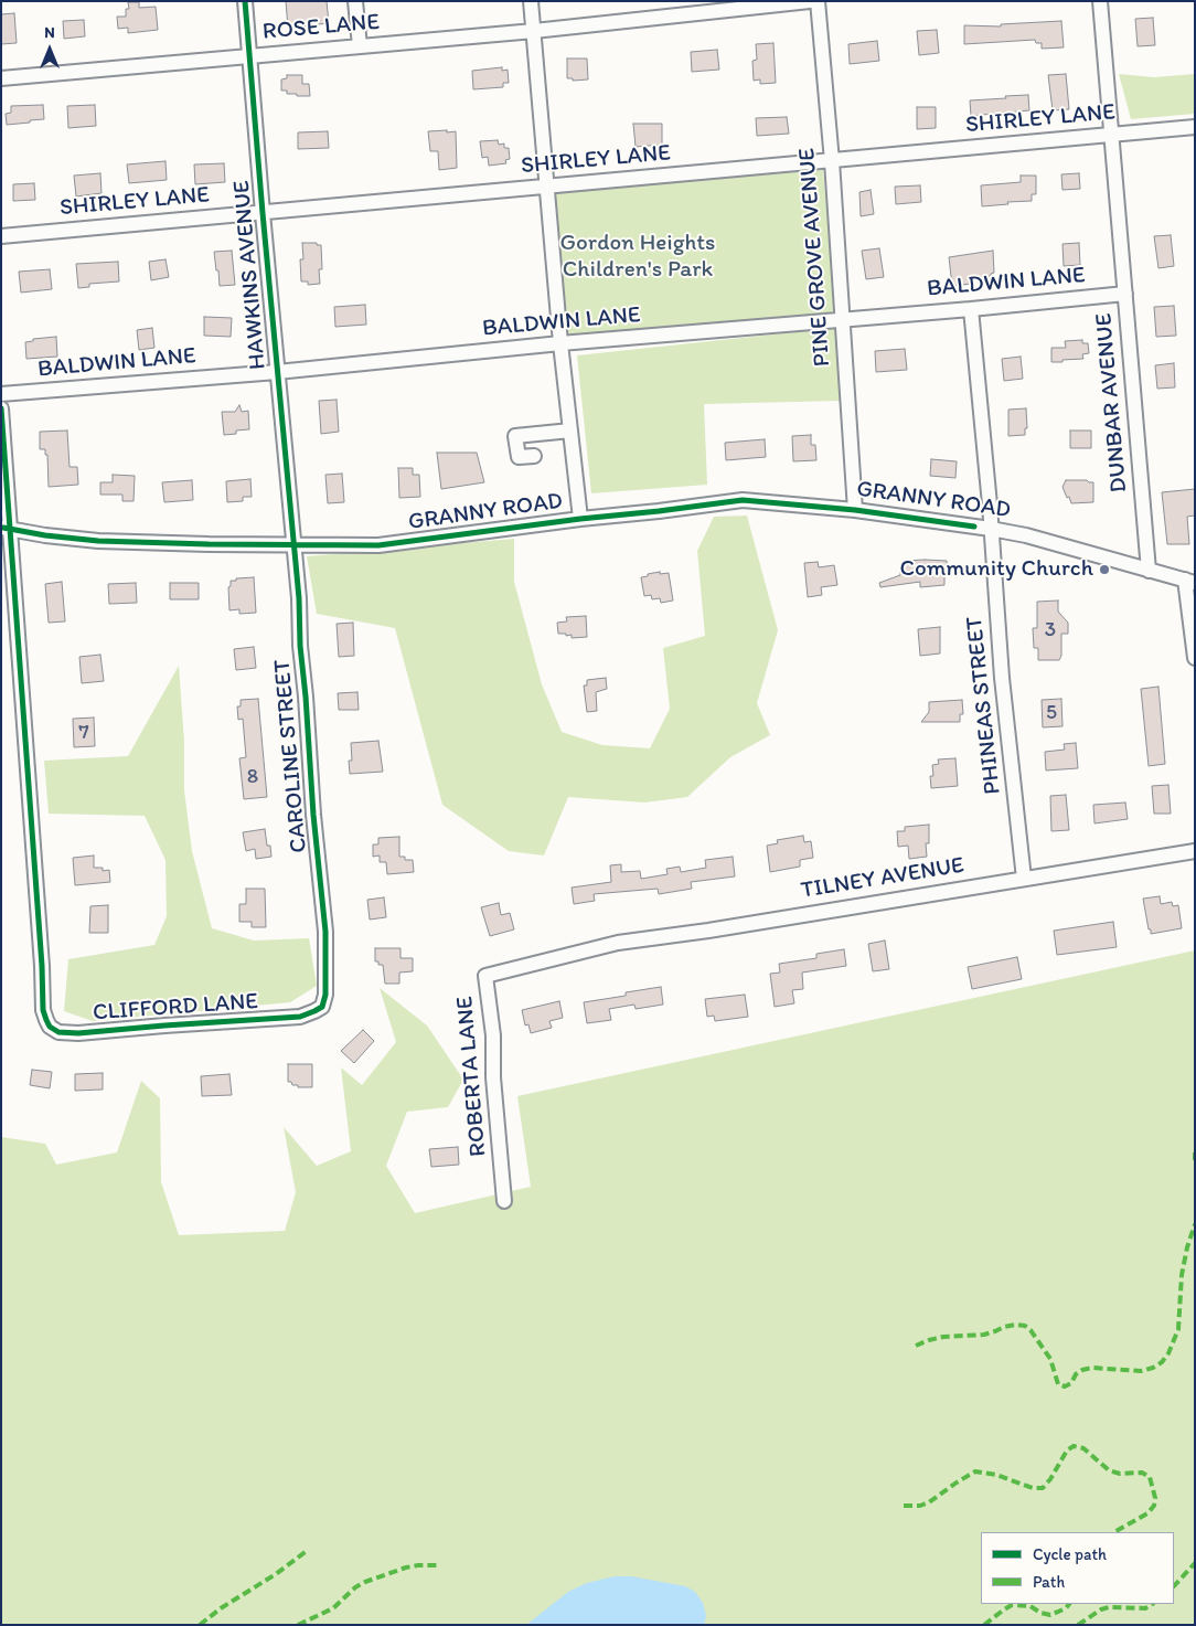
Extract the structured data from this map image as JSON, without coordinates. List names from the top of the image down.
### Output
{
  "streets": {
    "street": [
      "ROSE LANE",
      "SHIRLEY LANE",
      "PINE GROVE AVENUE",
      "HAWKINS AVENUE",
      "BALDWIN LANE",
      "DUNBAR AVENUE",
      "GRANNY ROAD",
      "PHINEAS STREET",
      "CAROLINE STREET",
      "TILNEY AVENUE",
      "CLIFFORD LANE",
      "ROBERTA LANE"
    ]
  },
  "crossings": [
    ["ROSE LANE", "HAWKINS AVENUE"],
    ["SHIRLEY LANE", "PINE GROVE AVENUE"],
    ["SHIRLEY LANE", "HAWKINS AVENUE"],
    ["SHIRLEY LANE", "DUNBAR AVENUE"],
    ["PINE GROVE AVENUE", "BALDWIN LANE"],
    ["PINE GROVE AVENUE", "GRANNY ROAD"],
    ["HAWKINS AVENUE", "BALDWIN LANE"],
    ["HAWKINS AVENUE", "GRANNY ROAD"],
    ["HAWKINS AVENUE", "CAROLINE STREET"],
    ["BALDWIN LANE", "DUNBAR AVENUE"],
    ["BALDWIN LANE", "PHINEAS STREET"],
    ["DUNBAR AVENUE", "GRANNY ROAD"],
    ["GRANNY ROAD", "PHINEAS STREET"],
    ["GRANNY ROAD", "CAROLINE STREET"],
    ["GRANNY ROAD", "CLIFFORD LANE"],
    ["PHINEAS STREET", "TILNEY AVENUE"],
    ["CAROLINE STREET", "CLIFFORD LANE"],
    ["TILNEY AVENUE", "ROBERTA LANE"]
  ],
  "parks": ["Gordon Heights Children's Park"],
  "places": ["Community Church"],
  "house_numbers": [
    "3",
    "5",
    "7",
    "8"
  ],
  "legend": ["Cycle path", "Path"],
  "north": "top"
}
